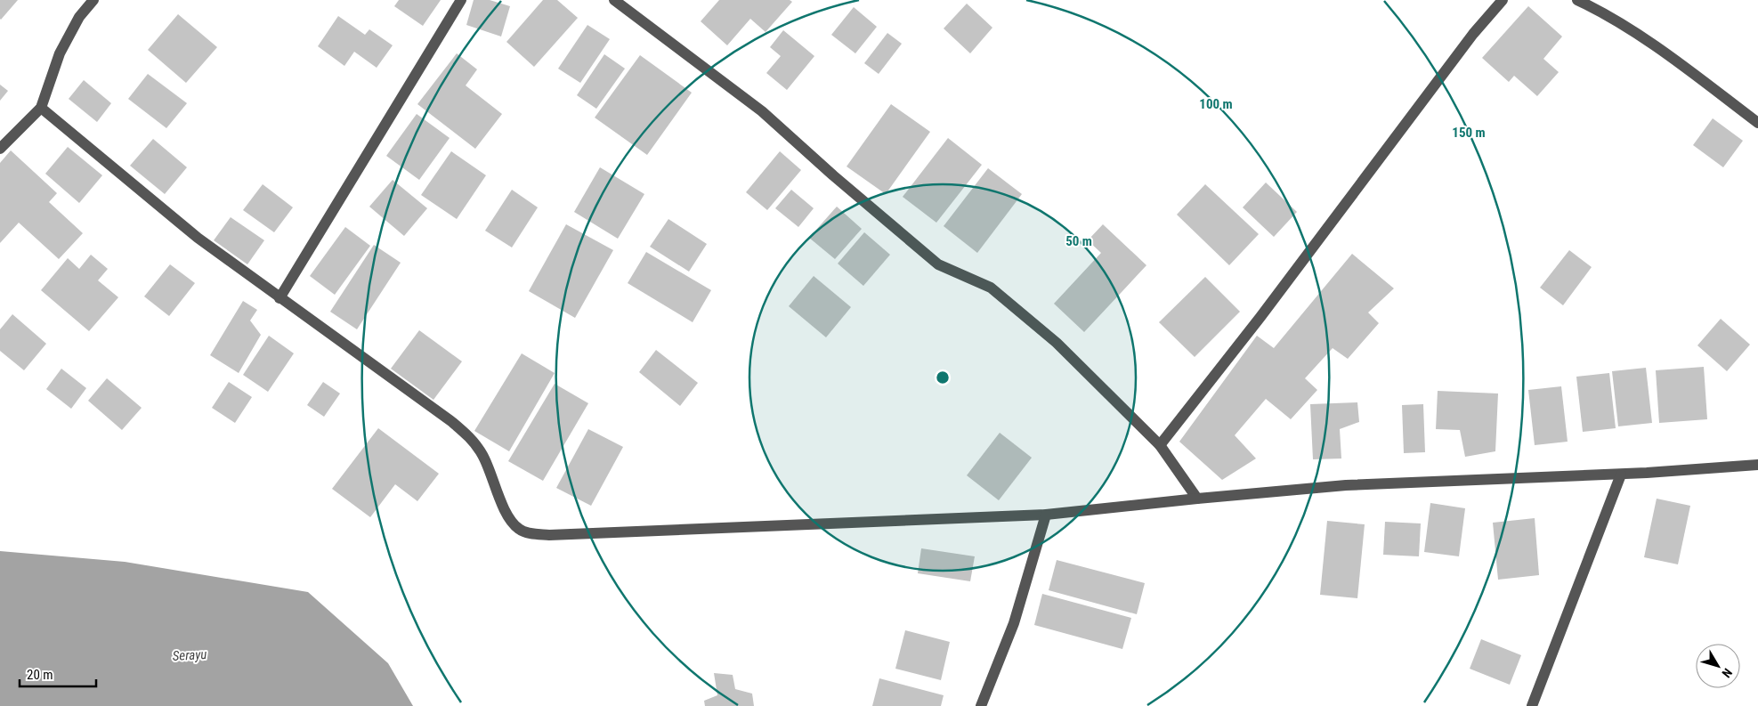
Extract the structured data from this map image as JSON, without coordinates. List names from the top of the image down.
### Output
{
  "water": ["Serayu"],
  "scale_bar": "20 m",
  "north": "bottom right",
  "rings": ["100 m", "150 m", "50 m"]
}
